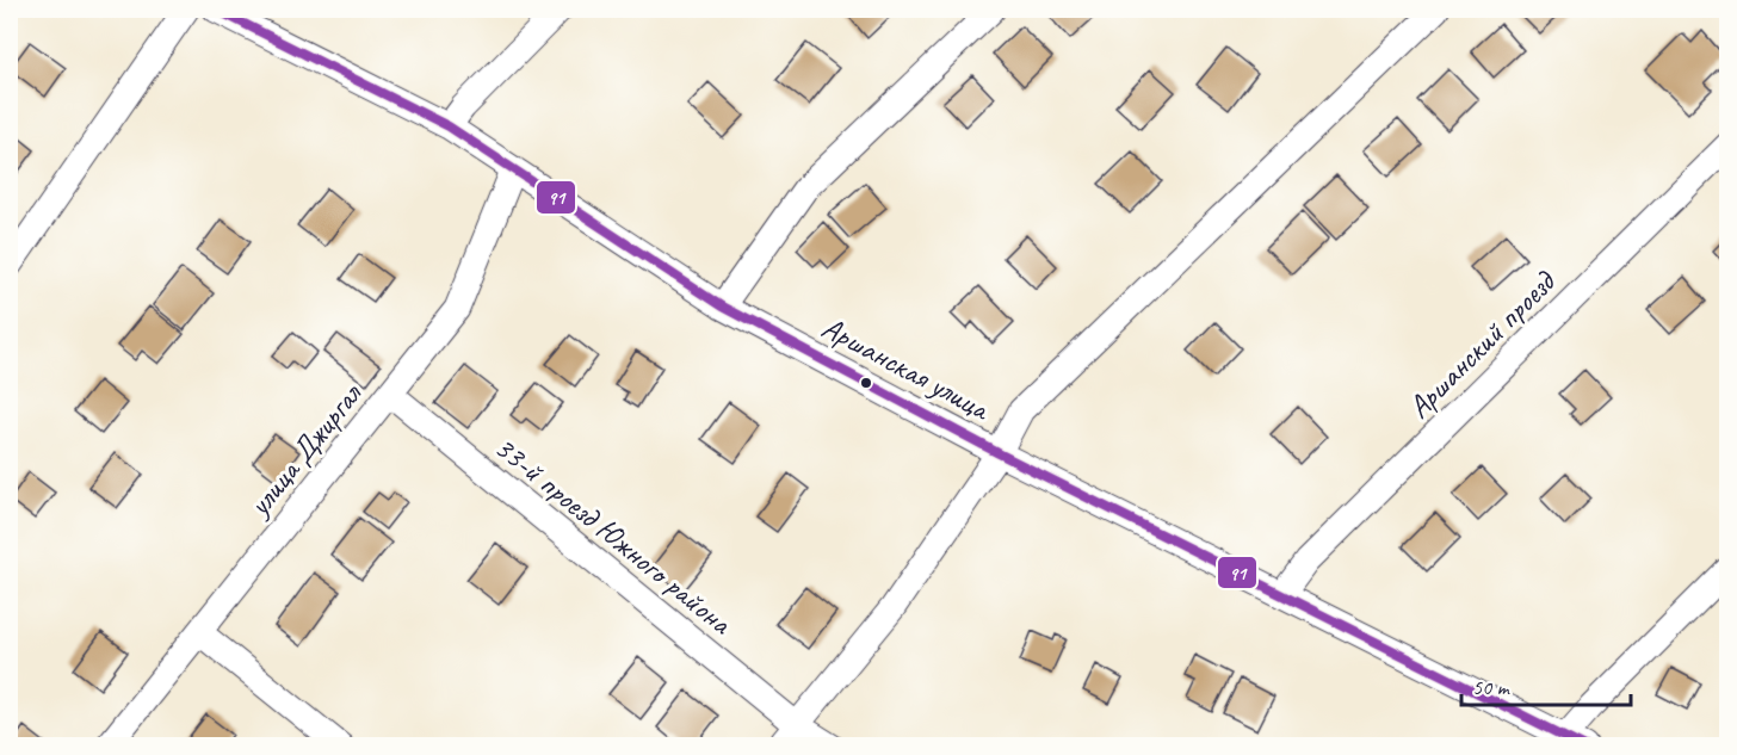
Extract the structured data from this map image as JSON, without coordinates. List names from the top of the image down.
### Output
{
  "streets": {
    "street": [
      "Аршанский проезд",
      "Аршанская улица",
      "улица Джиргал",
      "33-й проезд Южного района"
    ]
  },
  "crossings": [
    ["Аршанский проезд", "Аршанская улица"],
    ["Аршанская улица", "улица Джиргал"],
    ["улица Джиргал", "33-й проезд Южного района"]
  ],
  "lines": ["transit line 91"],
  "scale_bar": "50 m"
}
